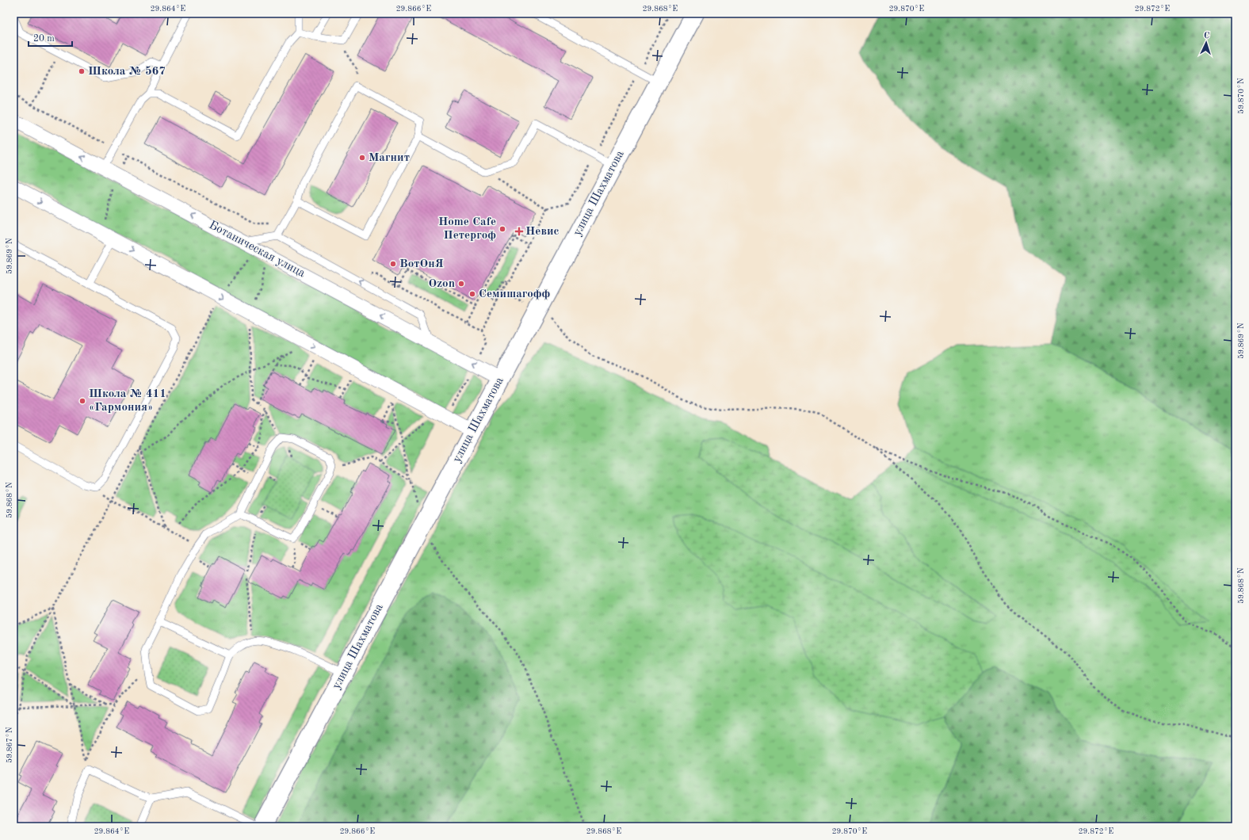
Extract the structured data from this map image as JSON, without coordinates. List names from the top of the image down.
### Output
{
  "streets": {
    "street": ["улица Шахматова", "Ботаническая улица"]
  },
  "crossings": [
    ["улица Шахматова", "Ботаническая улица"]
  ],
  "places": {
    "other": [
      "Школа № 567",
      "Магнит",
      "Home Cafe Петергоф",
      "ВотОнЯ",
      "Ozon",
      "Семишагофф",
      "Школа № 411 «Гармония»"
    ],
    "health": ["Невис"]
  },
  "scale_bar": "20 m",
  "north": "top",
  "coordinates": [
    "29.864°E",
    "29.866°E",
    "29.868°E",
    "29.870°E",
    "29.872°E",
    "59.870°N",
    "59.869°N",
    "59.868°N",
    "59.867°N"
  ]
}
